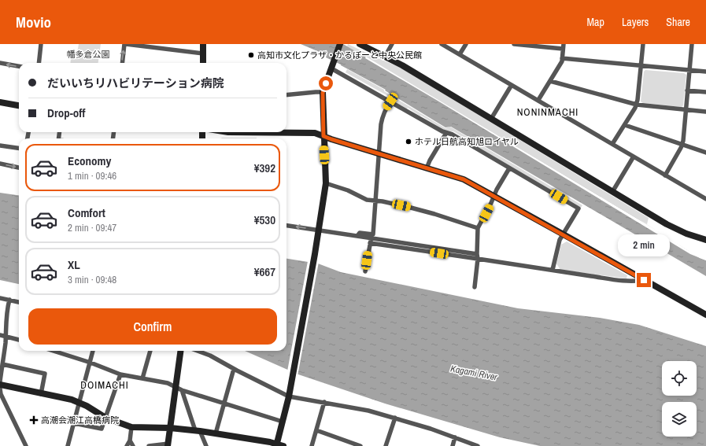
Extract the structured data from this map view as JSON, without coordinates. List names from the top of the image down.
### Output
{
  "districts": ["NONINMACHI", "DOIMACHI"],
  "water": ["Kagami River"],
  "parks": ["幡多倉公園"],
  "places": {
    "other": ["高知市文化プラザ・かるぽーと中央公民館", "ホテル日航高知旭ロイヤル"],
    "health": ["高潮会潮江高橋病院"]
  },
  "page": {
    "header": "Movio",
    "nav": ["Map", "Layers", "Share"],
    "banner": ["だいいちリハビリテーション病院", "Drop-off"],
    "list": [
      {
        "name": "Economy",
        "note": "1 min · 09:46",
        "value": "¥392"
      },
      {
        "name": "Comfort",
        "note": "2 min · 09:47",
        "value": "¥530"
      },
      {
        "name": "XL",
        "note": "3 min · 09:48",
        "value": "¥667"
      }
    ],
    "bubble": "2 min",
    "buttons": "Confirm"
  }
}
